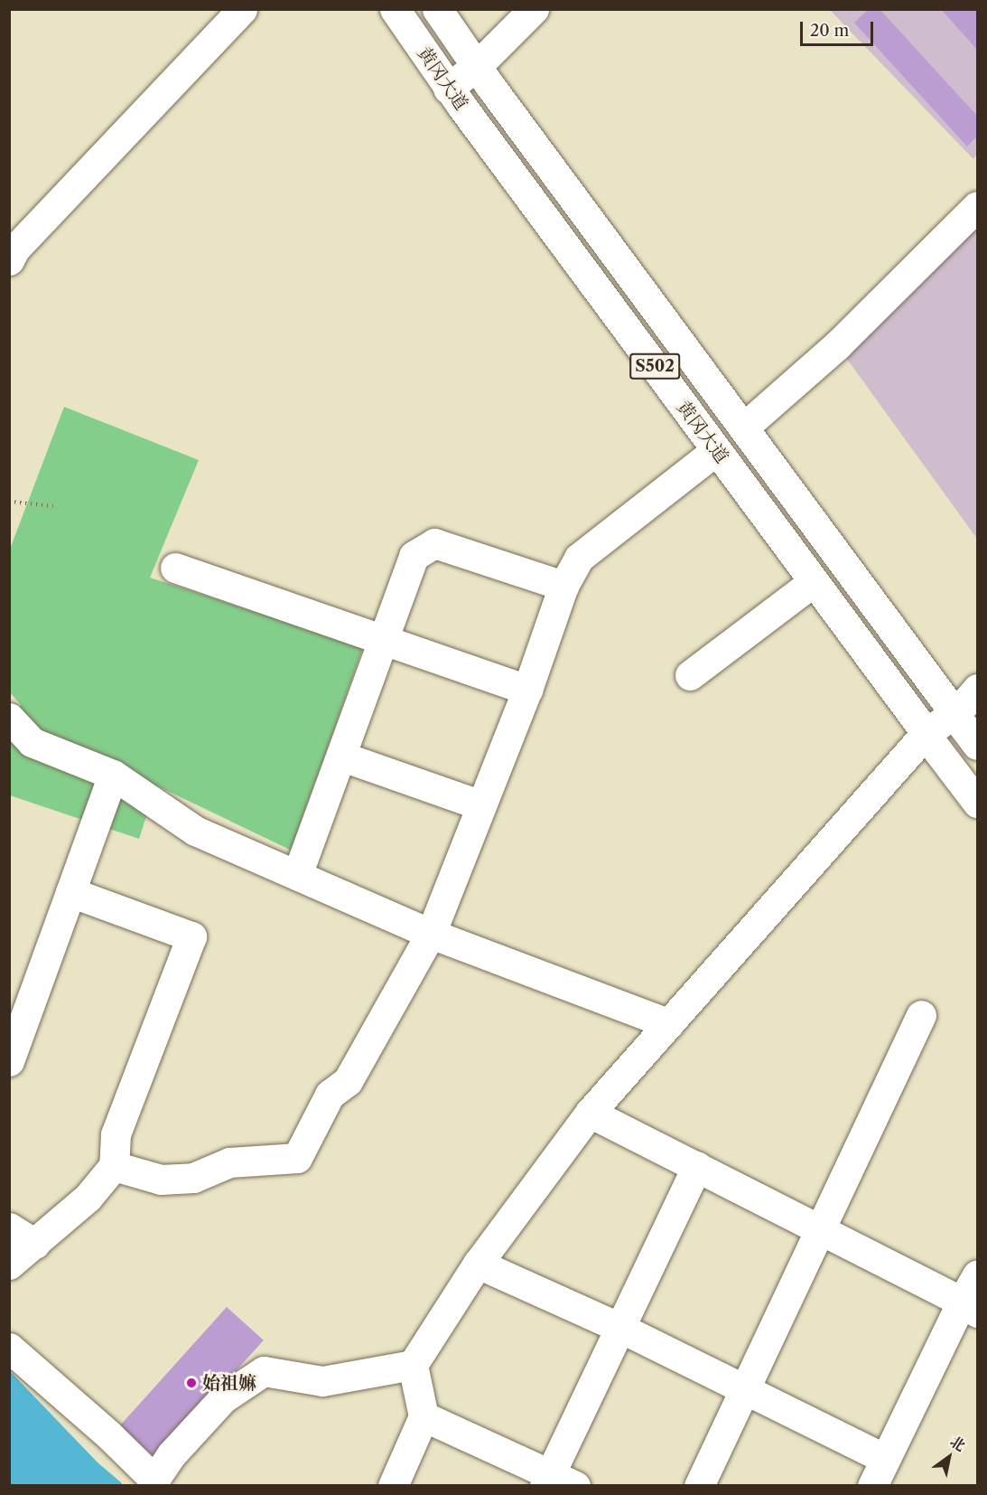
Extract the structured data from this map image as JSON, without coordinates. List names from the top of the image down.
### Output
{
  "streets": {
    "street": ["黄冈大道", "S502"]
  },
  "places": ["始祖嫲"],
  "scale_bar": "20 m",
  "north": "top right"
}
